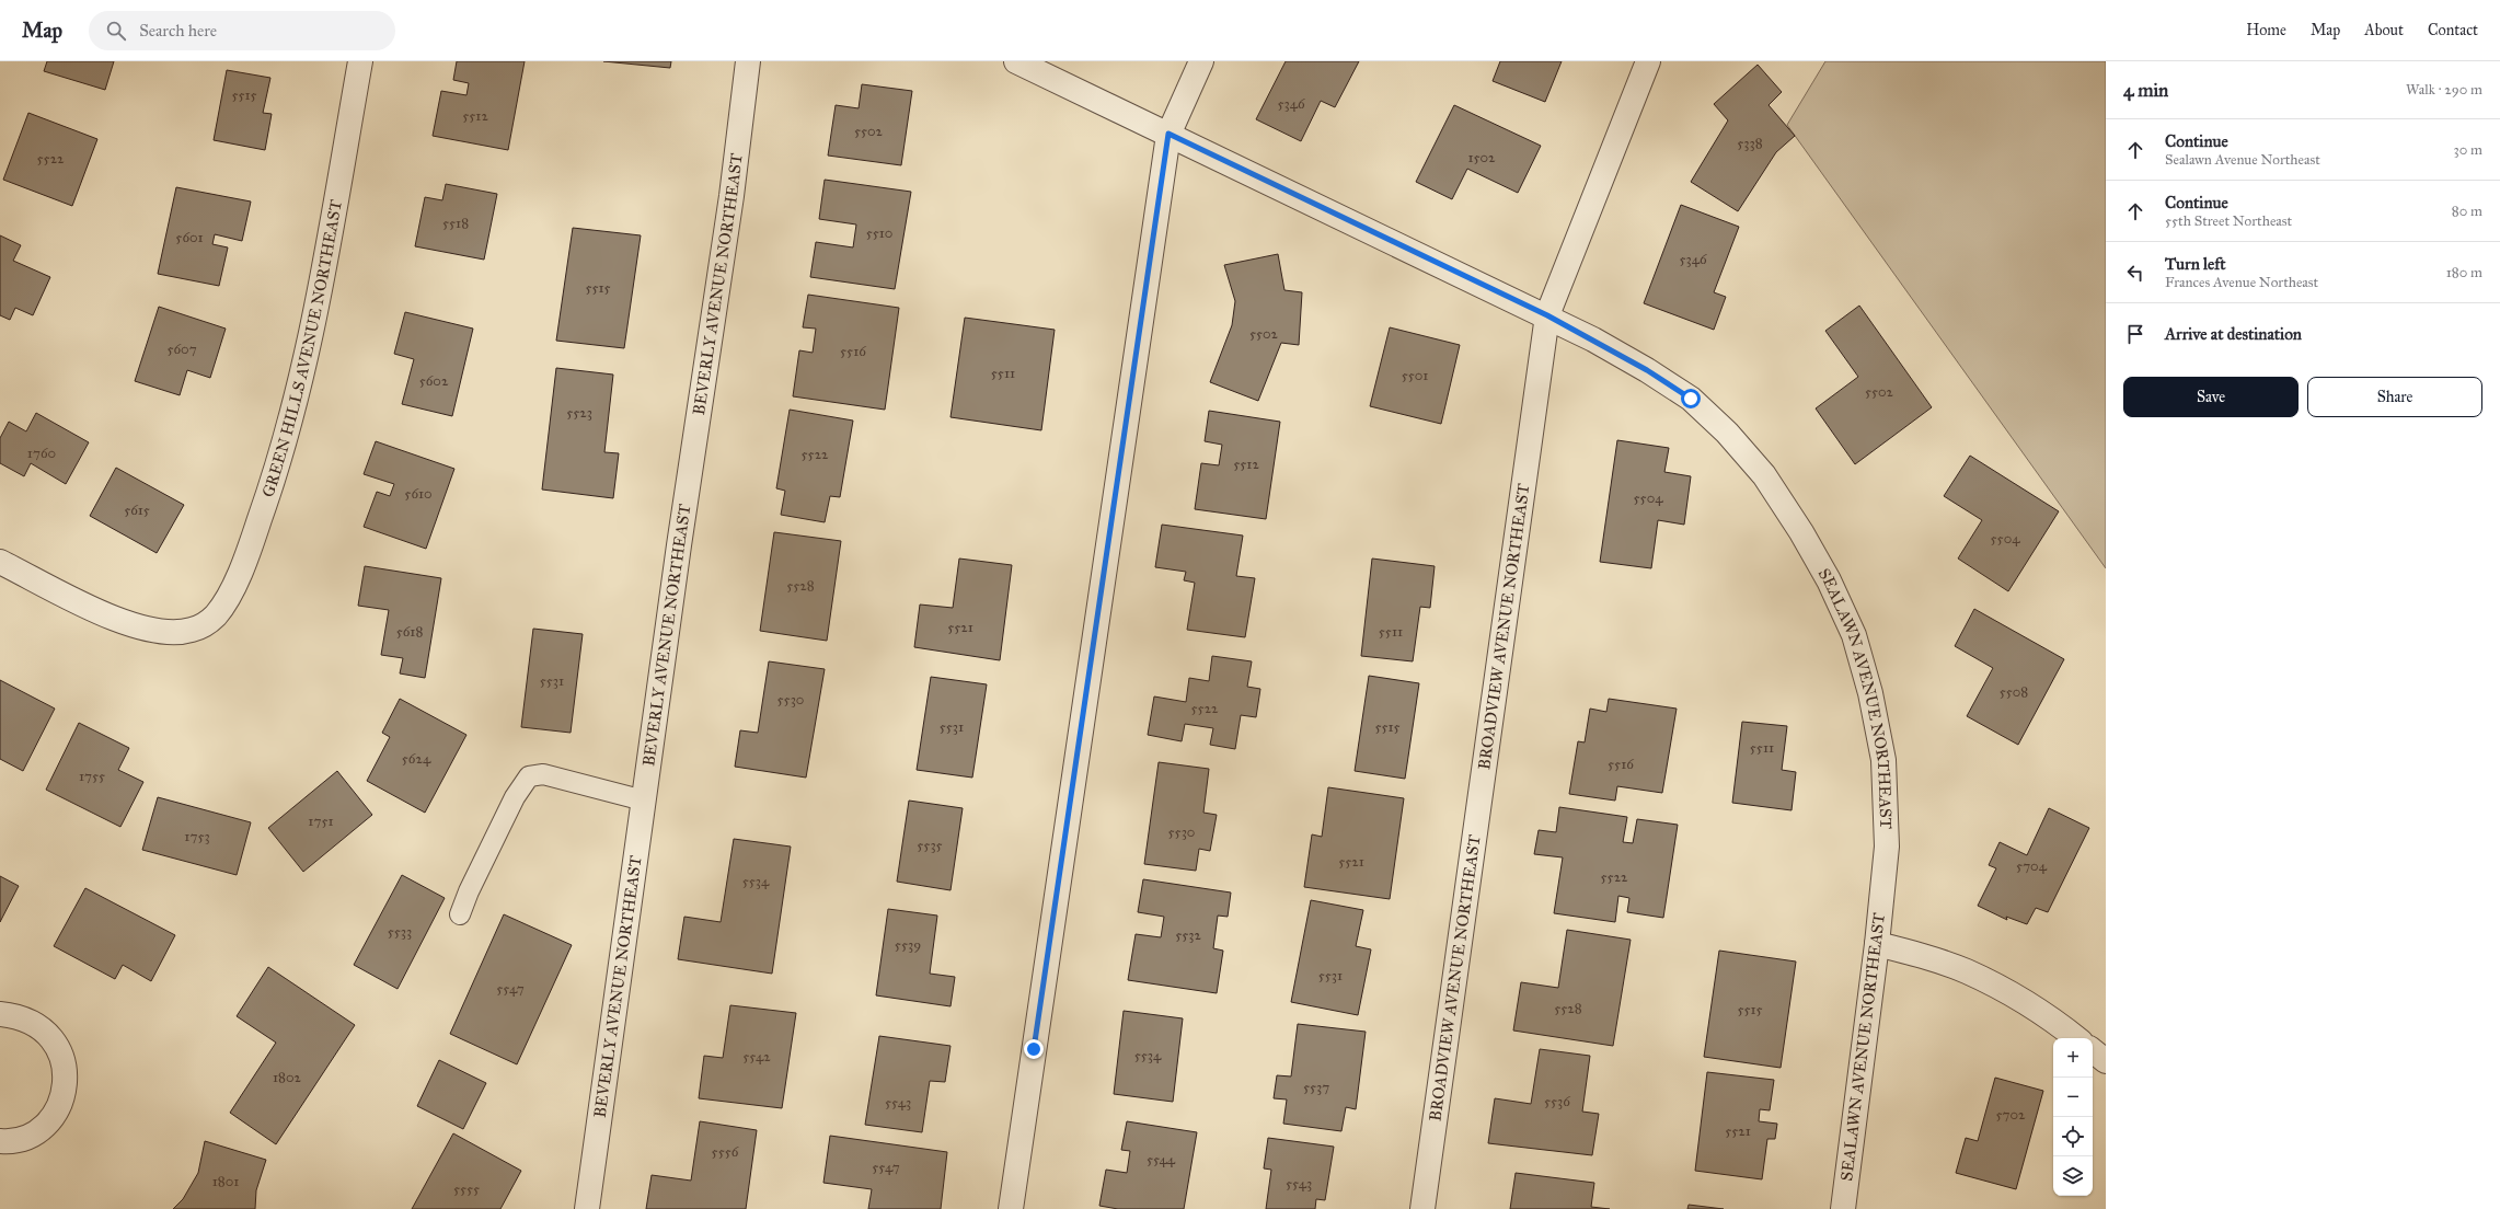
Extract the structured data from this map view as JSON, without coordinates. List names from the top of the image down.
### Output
{
  "streets": {
    "street": [
      "BEVERLY AVENUE NORTHEAST",
      "GREEN HILLS AVENUE NORTHEAST",
      "BROADVIEW AVENUE NORTHEAST",
      "SEALAWN AVENUE NORTHEAST"
    ]
  },
  "crossings": [
    ["BROADVIEW AVENUE NORTHEAST", "SEALAWN AVENUE NORTHEAST"]
  ],
  "house_numbers": [
    "5515",
    "5346",
    "5512",
    "5502",
    "5338",
    "1502",
    "5522",
    "5518",
    "5510",
    "5601",
    "5346",
    "5515",
    "5502",
    "5607",
    "5516",
    "5511",
    "5501",
    "5602",
    "5502",
    "5523",
    "1760",
    "5522",
    "5512",
    "5610",
    "5504",
    "5615",
    "5504",
    "5528",
    "5521",
    "5618",
    "5511",
    "5531",
    "5508",
    "5530",
    "5522",
    "5531",
    "5515",
    "5511",
    "5624",
    "5516",
    "1755",
    "1751",
    "5530",
    "1753",
    "5535",
    "5521",
    "5704",
    "5522",
    "5534",
    "5533",
    "5532",
    "5539",
    "5531",
    "5547",
    "5528",
    "5515",
    "5534",
    "5542",
    "1802",
    "5537",
    "5536",
    "5543",
    "5702",
    "5521",
    "5556",
    "5544",
    "5547",
    "1801",
    "5543",
    "5555"
  ],
  "page": {
    "header": "Map",
    "search": "Search here",
    "nav": [
      "Home",
      "Map",
      "About",
      "Contact"
    ],
    "heading": ["4 min", "Walk · 290 m"],
    "list": [
      ["Continue", "Sealawn Avenue Northeast", "30 m"],
      ["Continue", "55th Street Northeast", "80 m"],
      ["Turn left", "Frances Avenue Northeast", "180 m"],
      "Arrive at destination"
    ],
    "buttons": ["Save", "Share"],
    "map_buttons": ["+", "−"]
  }
}
